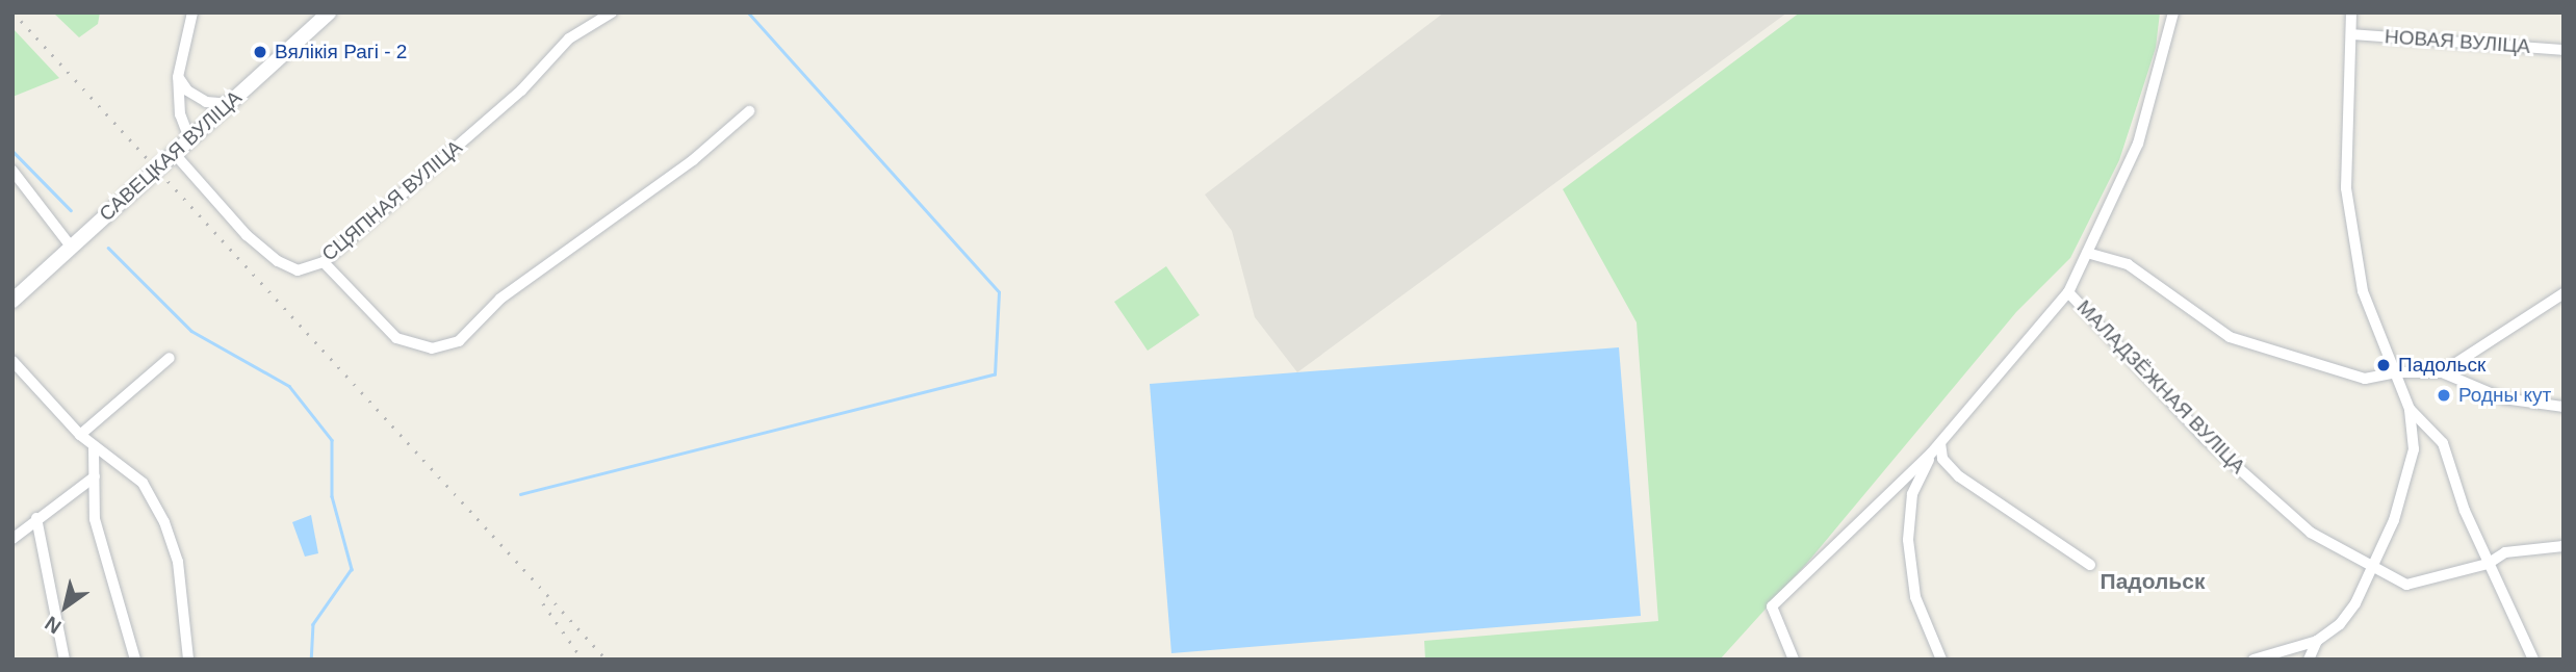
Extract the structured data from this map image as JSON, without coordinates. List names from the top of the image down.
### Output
{
  "streets": {
    "main road": ["САВЕЦКАЯ ВУЛІЦА"],
    "street": ["НОВАЯ ВУЛІЦА", "СЦЯПНАЯ ВУЛІЦА", "МАЛАДЗЁЖНАЯ ВУЛІЦА"]
  },
  "crossings": [
    ["САВЕЦКАЯ ВУЛІЦА", "СЦЯПНАЯ ВУЛІЦА"]
  ],
  "districts": ["Падольск"],
  "places": ["Вялікія Рагі - 2", "Падольск", "Родны кут"],
  "north": "bottom left"
}
